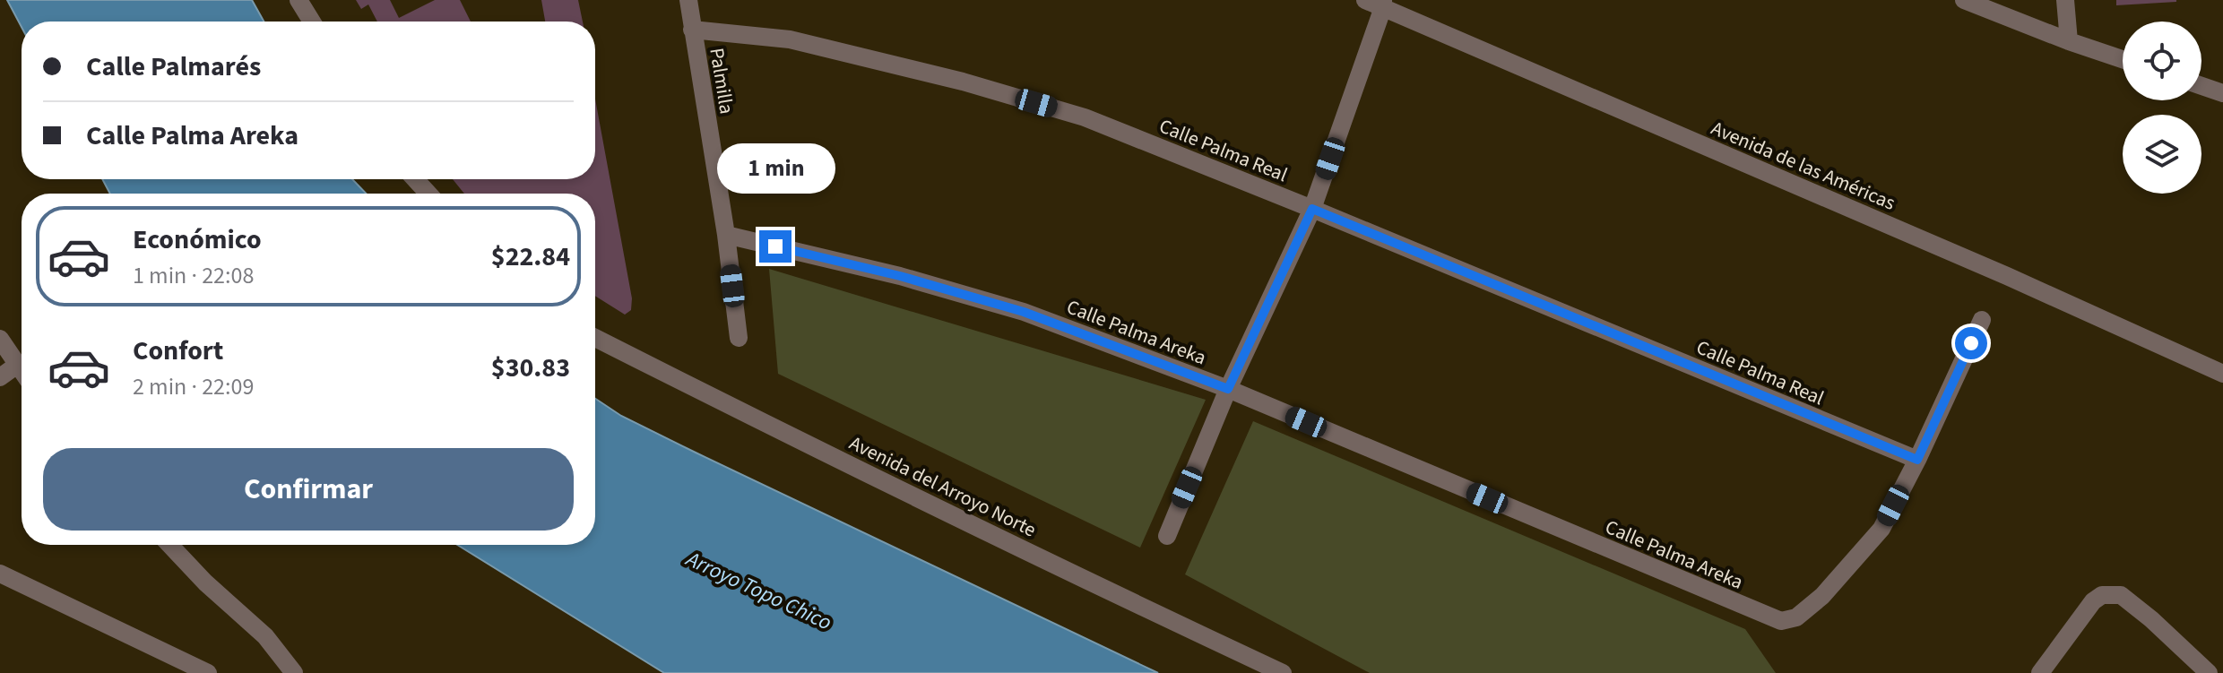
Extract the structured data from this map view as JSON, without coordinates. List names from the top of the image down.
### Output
{
  "streets": {
    "street": [
      "Palmilla",
      "Calle Palma Real",
      "Avenida de las Américas",
      "Calle Palma Areka",
      "Avenida del Arroyo Norte"
    ]
  },
  "crossings": [
    ["Palmilla", "Calle Palma Real"],
    ["Palmilla", "Calle Palma Areka"],
    ["Calle Palma Real", "Calle Palma Areka"]
  ],
  "water": ["Arroyo Topo Chico"],
  "page": {
    "banner": ["Calle Palmarés", "Calle Palma Areka"],
    "bubble": "1 min",
    "list": [
      {
        "name": "Económico",
        "note": "1 min · 22:08",
        "value": "$22.84"
      },
      {
        "name": "Confort",
        "note": "2 min · 22:09",
        "value": "$30.83"
      }
    ],
    "buttons": "Confirmar"
  }
}
